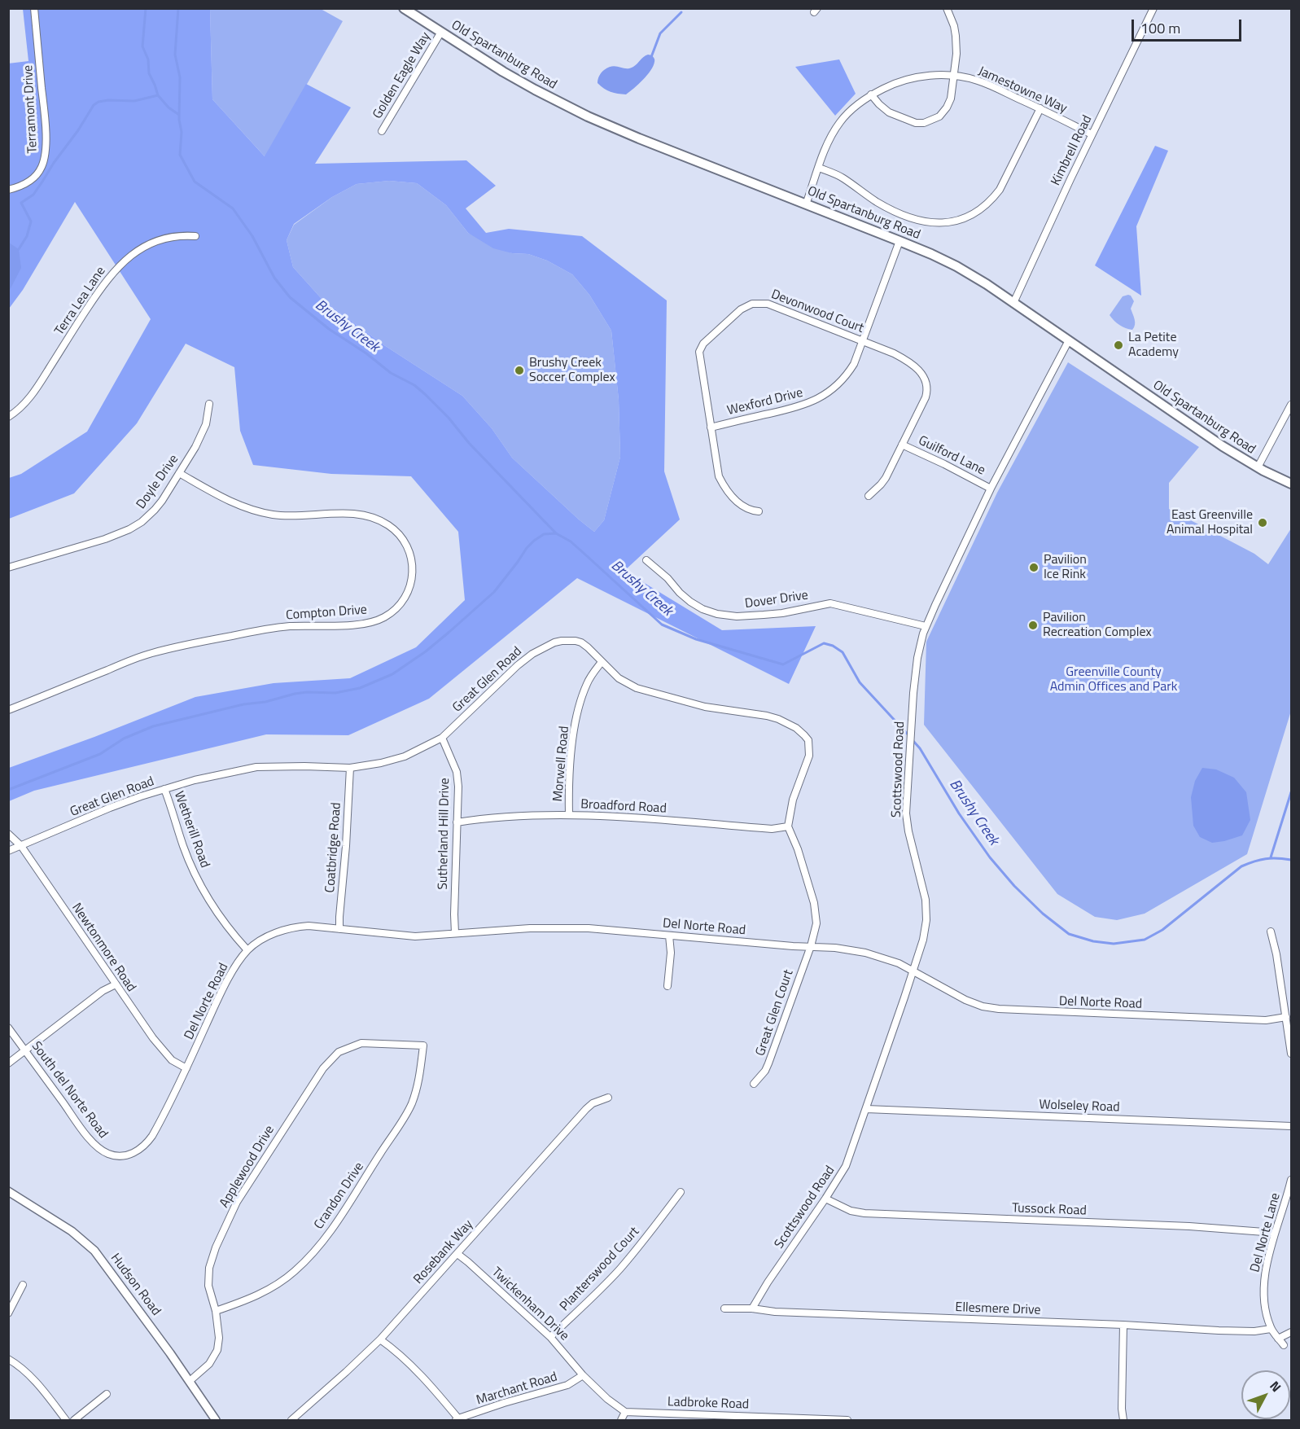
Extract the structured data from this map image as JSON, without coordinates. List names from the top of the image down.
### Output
{
  "streets": {
    "main road": ["Old Spartanburg Road"],
    "street": [
      "Golden Eagle Way",
      "Jamestowne Way",
      "Terramont Drive",
      "Kimbrell Road",
      "Terra Lea Lane",
      "Devonwood Court",
      "Wexford Drive",
      "Guilford Lane",
      "Doyle Drive",
      "Dover Drive",
      "Compton Drive",
      "Great Glen Road",
      "Morwell Road",
      "Scottswood Road",
      "Broadford Road",
      "Wetherill Road",
      "Sutherland Hill Drive",
      "Coatbridge Road",
      "Del Norte Road",
      "Newtonmore Road",
      "Great Glen Court",
      "South del Norte Road",
      "Wolseley Road",
      "Applewood Drive",
      "Crandon Drive",
      "Tussock Road",
      "Del Norte Lane",
      "Rosebank Way",
      "Planterswood Court",
      "Hudson Road",
      "Twickenham Drive",
      "Ellesmere Drive",
      "Marchant Road",
      "Ladbroke Road"
    ]
  },
  "crossings": [
    ["Old Spartanburg Road", "Golden Eagle Way"],
    ["Old Spartanburg Road", "Jamestowne Way"],
    ["Old Spartanburg Road", "Kimbrell Road"],
    ["Old Spartanburg Road", "Wexford Drive"],
    ["Old Spartanburg Road", "Scottswood Road"],
    ["Jamestowne Way", "Kimbrell Road"],
    ["Devonwood Court", "Wexford Drive"],
    ["Devonwood Court", "Guilford Lane"],
    ["Guilford Lane", "Scottswood Road"],
    ["Doyle Drive", "Compton Drive"],
    ["Dover Drive", "Scottswood Road"],
    ["Great Glen Road", "Morwell Road"],
    ["Great Glen Road", "Broadford Road"],
    ["Great Glen Road", "Wetherill Road"],
    ["Great Glen Road", "Sutherland Hill Drive"],
    ["Great Glen Road", "Coatbridge Road"],
    ["Great Glen Road", "Newtonmore Road"],
    ["Morwell Road", "Broadford Road"],
    ["Scottswood Road", "Del Norte Road"],
    ["Scottswood Road", "Wolseley Road"],
    ["Scottswood Road", "Tussock Road"],
    ["Scottswood Road", "Ellesmere Drive"],
    ["Broadford Road", "Sutherland Hill Drive"],
    ["Wetherill Road", "Del Norte Road"],
    ["Sutherland Hill Drive", "Del Norte Road"],
    ["Coatbridge Road", "Del Norte Road"],
    ["Del Norte Road", "Newtonmore Road"],
    ["Del Norte Road", "Great Glen Court"],
    ["Del Norte Road", "South del Norte Road"],
    ["Newtonmore Road", "South del Norte Road"],
    ["Applewood Drive", "Crandon Drive"],
    ["Applewood Drive", "Hudson Road"],
    ["Tussock Road", "Del Norte Lane"],
    ["Del Norte Lane", "Ellesmere Drive"],
    ["Rosebank Way", "Twickenham Drive"],
    ["Planterswood Court", "Twickenham Drive"],
    ["Twickenham Drive", "Marchant Road"]
  ],
  "water": ["Brushy Creek"],
  "parks": ["Greenville County Admin Offices and Park"],
  "places": [
    "La Petite Academy",
    "Brushy Creek Soccer Complex",
    "East Greenville Animal Hospital",
    "Pavilion Ice Rink",
    "Pavilion Recreation Complex"
  ],
  "scale_bar": "100 m",
  "north": "top right"
}
